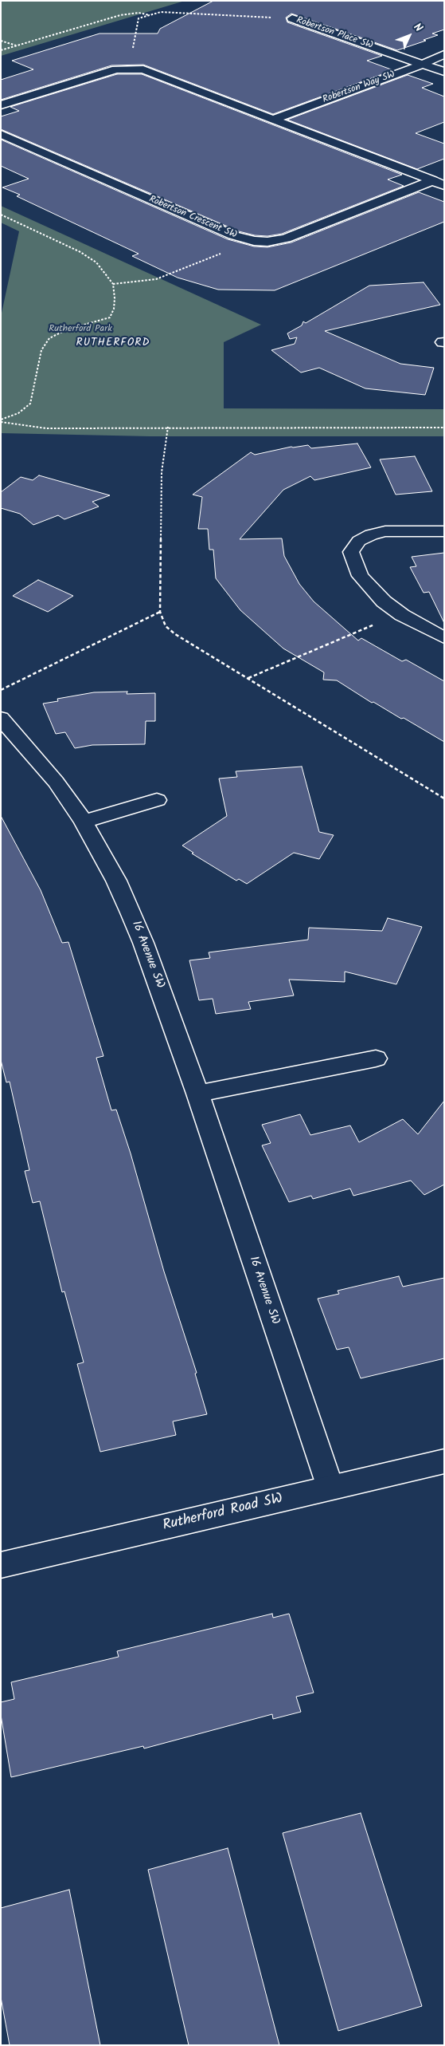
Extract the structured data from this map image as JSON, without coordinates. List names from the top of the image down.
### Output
{
  "streets": {
    "street": [
      "Robertson Place SW",
      "Robertson Way SW",
      "Robertson Crescent SW",
      "16 Avenue SW",
      "Rutherford Road SW"
    ]
  },
  "crossings": [
    ["Robertson Place SW", "Robertson Way SW"],
    ["Robertson Way SW", "Robertson Crescent SW"],
    ["16 Avenue SW", "Rutherford Road SW"]
  ],
  "districts": ["RUTHERFORD"],
  "parks": ["Rutherford Park"],
  "north": "top right"
}
